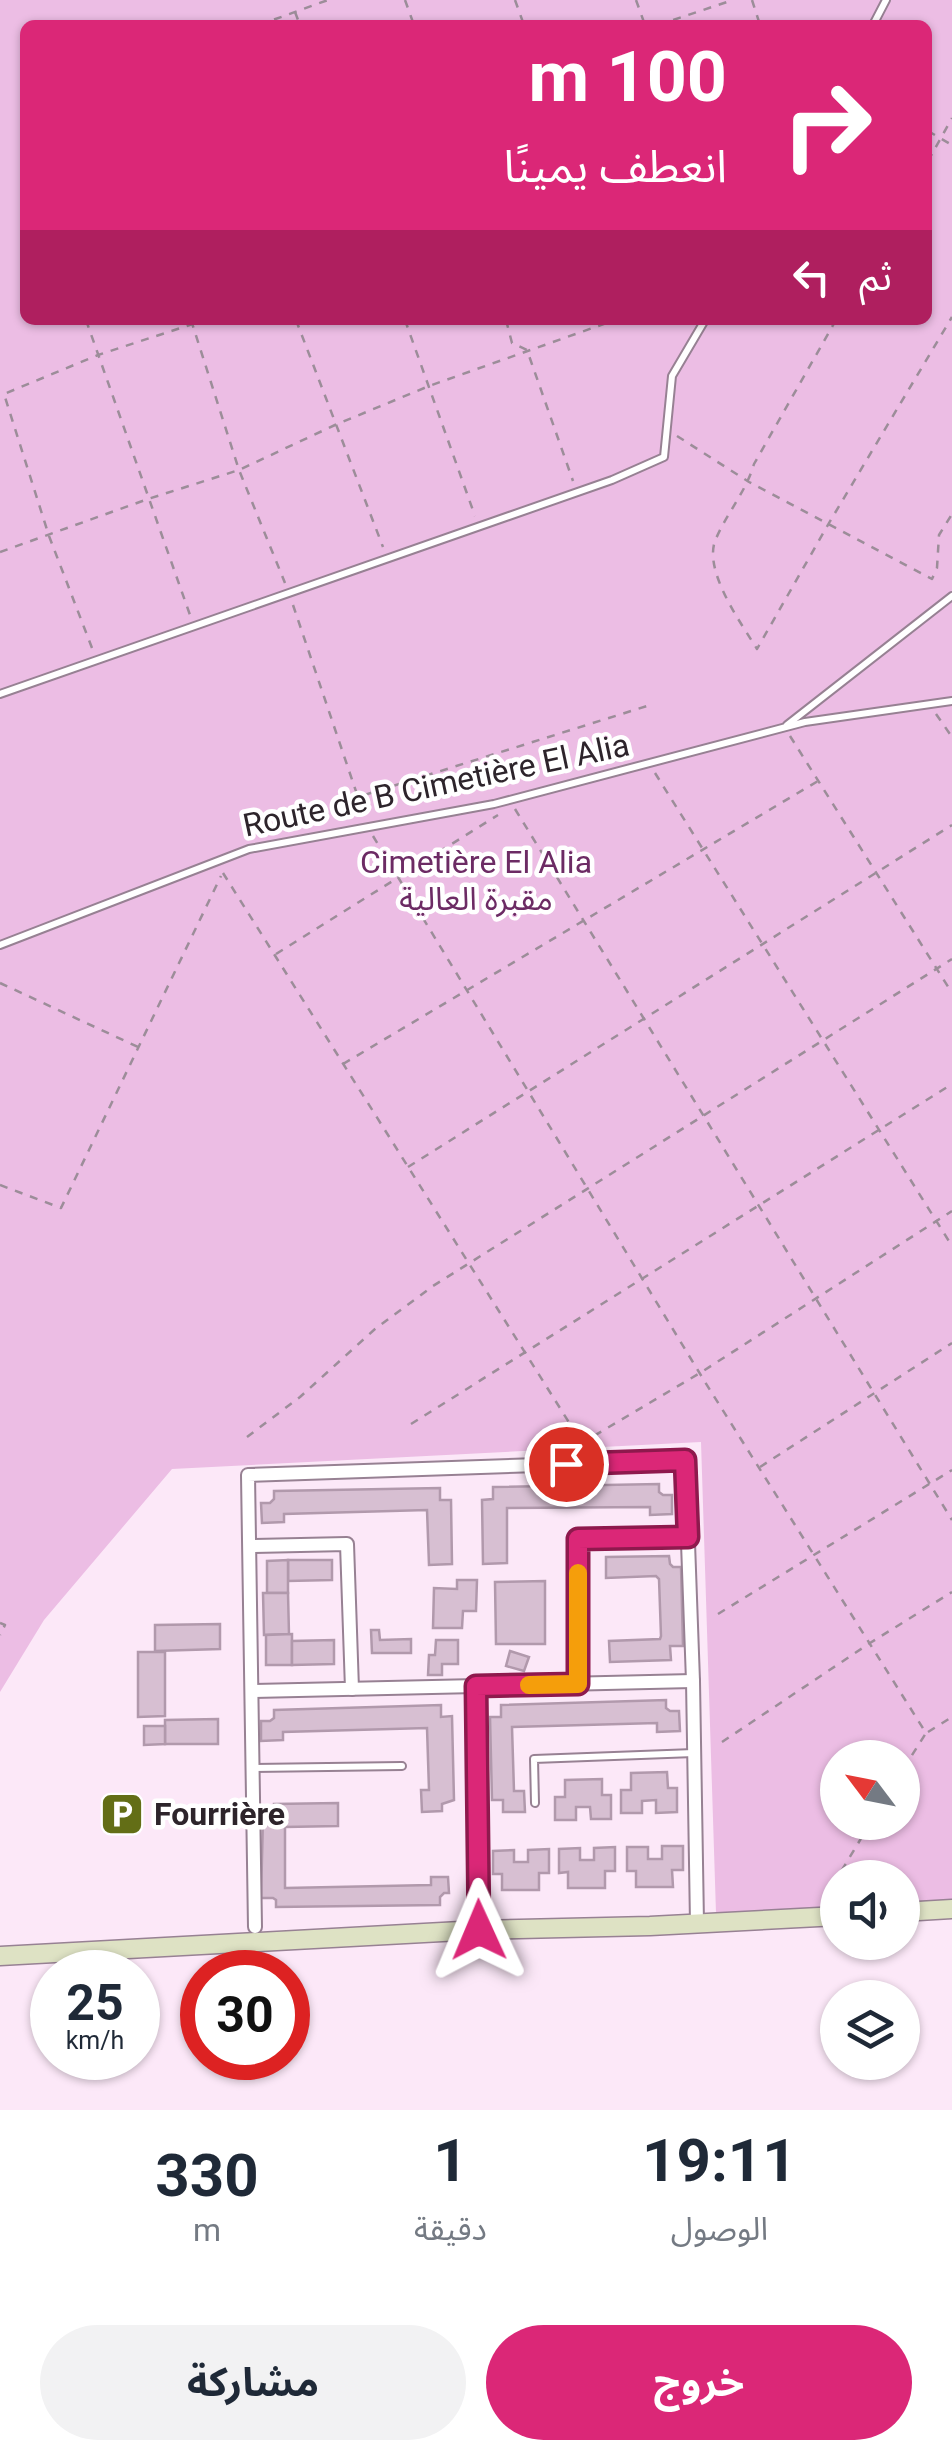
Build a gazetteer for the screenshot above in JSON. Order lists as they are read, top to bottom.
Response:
{
  "streets": {
    "lane": ["Route de B Cimetière El Alia"]
  },
  "parks": ["Cimetière El Alia مقبرة العالية"],
  "places": {
    "parking": ["Fourrière"]
  },
  "north": "top left",
  "page": {
    "turn": ["100 m", "انعطف يمينًا"],
    "then": "ثم",
    "speed": "25 km/h",
    "limit": "30",
    "eta": [
      "19:11",
      "الوصول",
      "1",
      "دقيقة",
      "330",
      "m"
    ],
    "buttons": ["خروج", "مشاركة"]
  }
}
